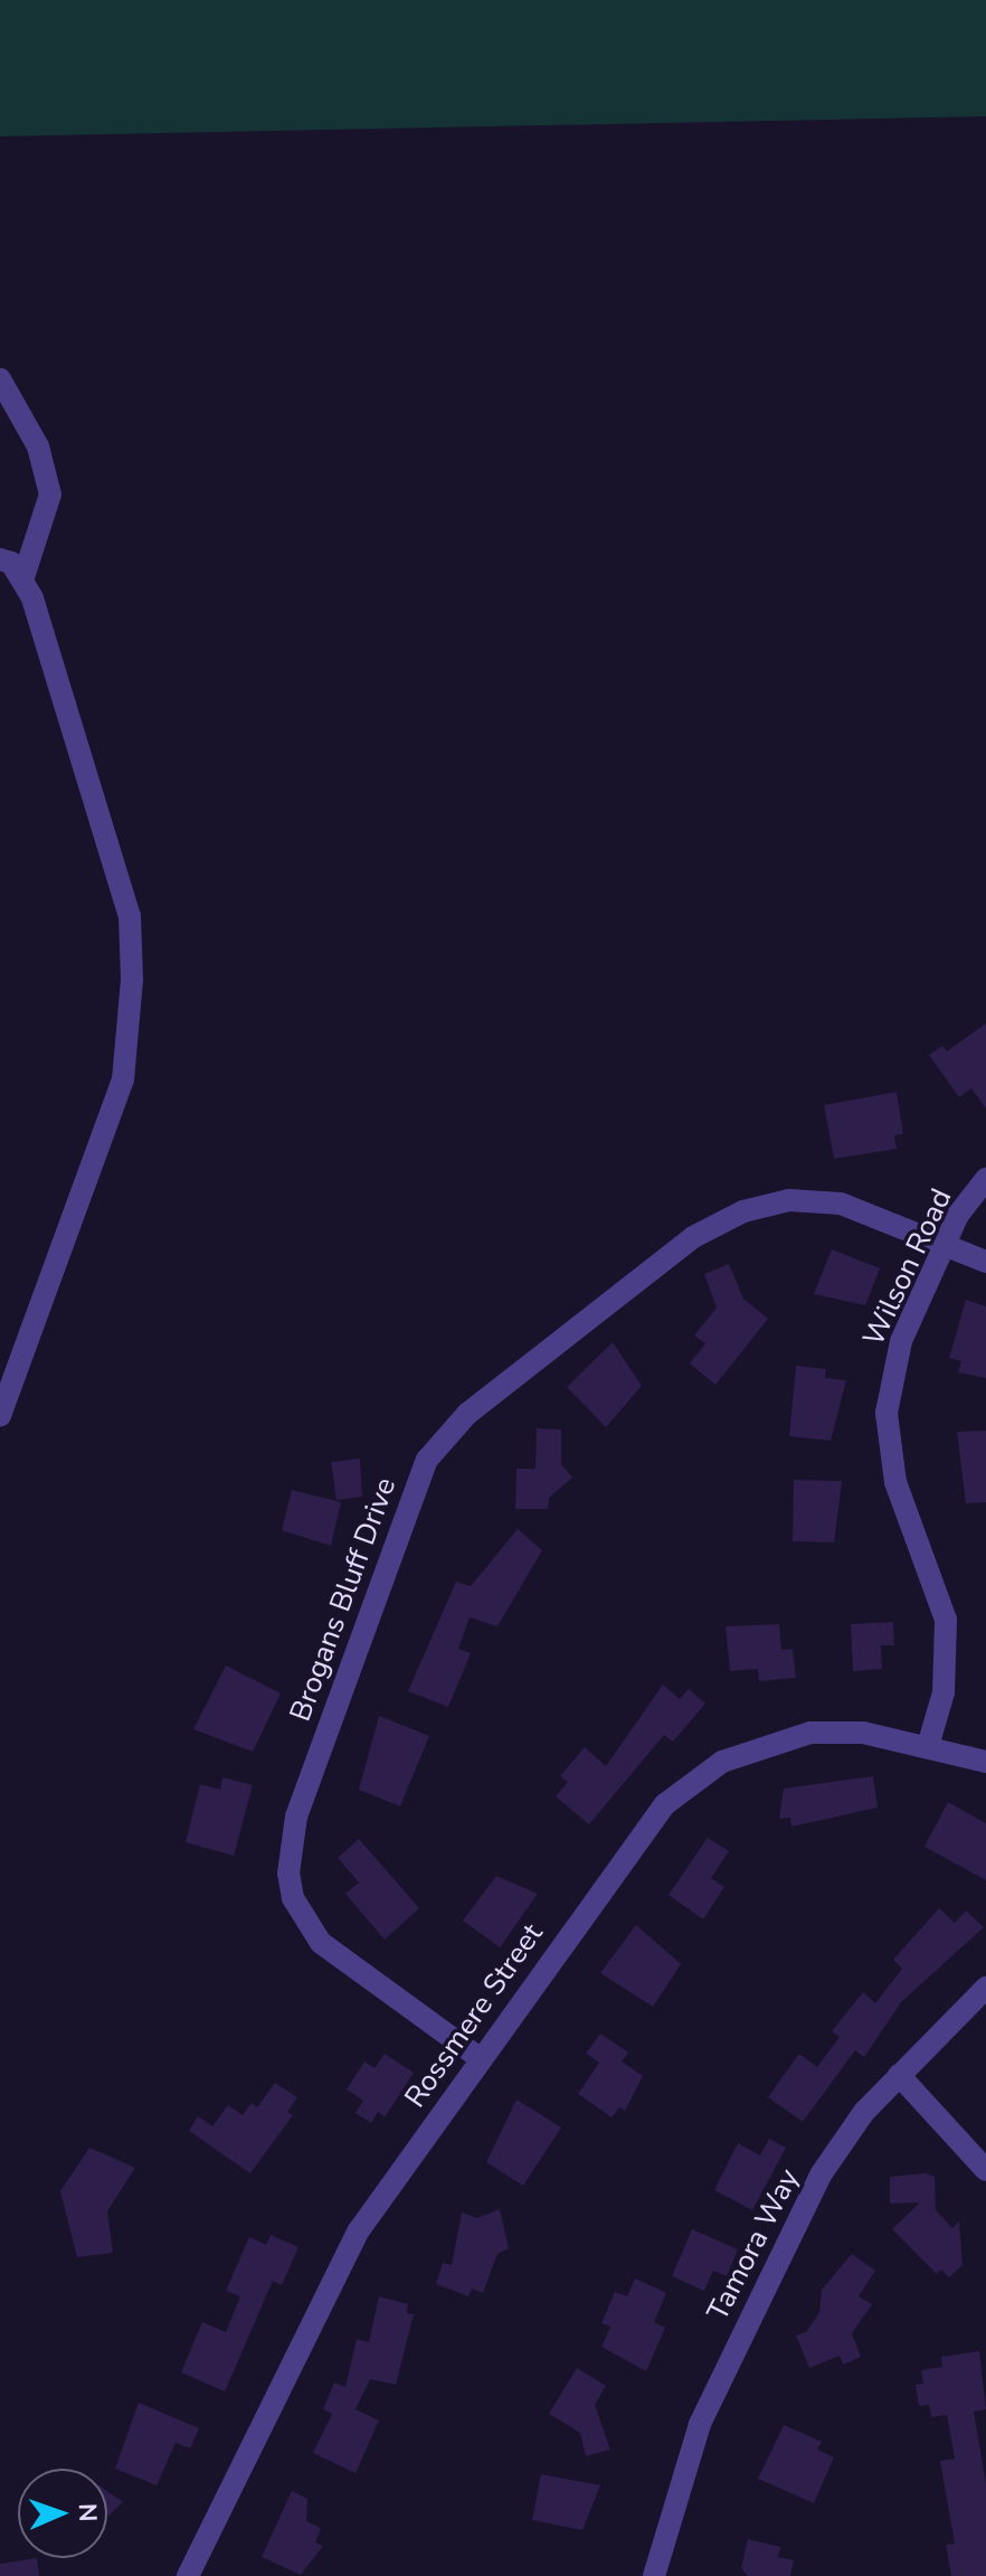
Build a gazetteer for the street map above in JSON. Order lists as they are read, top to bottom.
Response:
{
  "streets": {
    "street": [
      "Wilson Road",
      "Brogans Bluff Drive",
      "Rossmere Street",
      "Tamora Way"
    ]
  },
  "crossings": [
    ["Wilson Road", "Brogans Bluff Drive"],
    ["Wilson Road", "Rossmere Street"],
    ["Brogans Bluff Drive", "Rossmere Street"]
  ],
  "north": "right"
}
